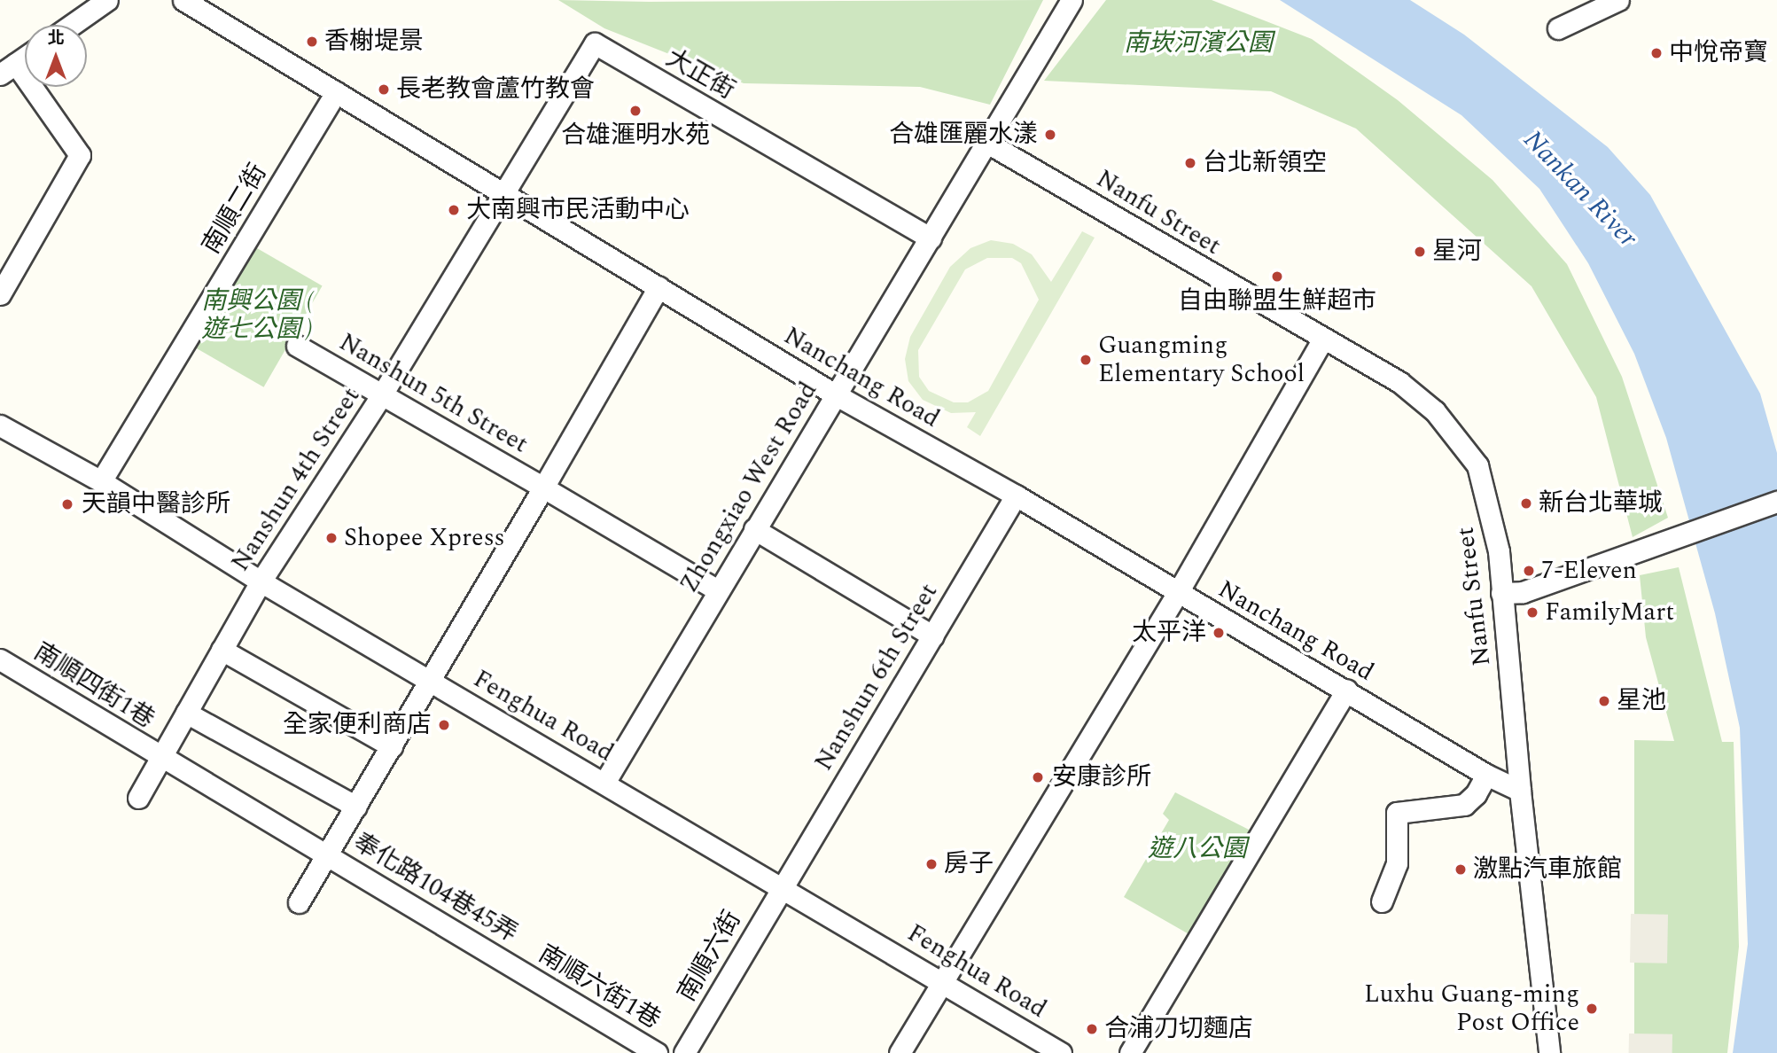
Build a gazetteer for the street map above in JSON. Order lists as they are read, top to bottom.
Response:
{
  "streets": {
    "street": [
      "大正街",
      "南順二街",
      "Nanfu Street",
      "Nanchang Road",
      "Nanshun 5th Street",
      "Nanshun 4th Street",
      "Zhongxiao West Road",
      "Nanshun 6th Street",
      "南順四街1巷",
      "Fenghua Road",
      "奉化路104巷45弄",
      "南順六街",
      "南順六街1巷"
    ]
  },
  "crossings": [
    ["大正街", "Nanchang Road"],
    ["大正街", "Nanshun 4th Street"],
    ["大正街", "Zhongxiao West Road"],
    ["南順二街", "Nanchang Road"],
    ["南順二街", "Fenghua Road"],
    ["Nanfu Street", "Nanchang Road"],
    ["Nanfu Street", "Zhongxiao West Road"],
    ["Nanchang Road", "Nanshun 5th Street"],
    ["Nanchang Road", "Nanshun 4th Street"],
    ["Nanchang Road", "Zhongxiao West Road"],
    ["Nanchang Road", "Nanshun 6th Street"],
    ["Nanshun 5th Street", "Nanshun 4th Street"],
    ["Nanshun 5th Street", "南順四街1巷"],
    ["Nanshun 5th Street", "Fenghua Road"],
    ["Nanshun 5th Street", "奉化路104巷45弄"],
    ["Nanshun 4th Street", "南順四街1巷"],
    ["Nanshun 4th Street", "Fenghua Road"],
    ["Zhongxiao West Road", "Fenghua Road"],
    ["Nanshun 6th Street", "Fenghua Road"],
    ["Nanshun 6th Street", "南順六街"],
    ["南順四街1巷", "奉化路104巷45弄"],
    ["Fenghua Road", "南順六街"],
    ["奉化路104巷45弄", "南順六街1巷"]
  ],
  "water": ["Nankan River"],
  "parks": ["南崁河濱公園", "南興公園 ( 遊七公園 )", "遊八公園"],
  "places": [
    "香榭堤景",
    "中悅帝寶",
    "長老教會蘆竹教會",
    "合雄滙明水苑",
    "合雄匯麗水漾",
    "台北新領空",
    "大南興市民活動中心",
    "星河",
    "自由聯盟生鮮超市",
    "Guangming Elementary School",
    "新台北華城",
    "天韻中醫診所",
    "Shopee Xpress",
    "7-Eleven",
    "FamilyMart",
    "太平洋",
    "星池",
    "全家便利商店",
    "安康診所",
    "房子",
    "激點汽車旅館",
    "Luxhu Guang-ming Post Office",
    "合浦刀切麵店"
  ],
  "north": "top"
}
